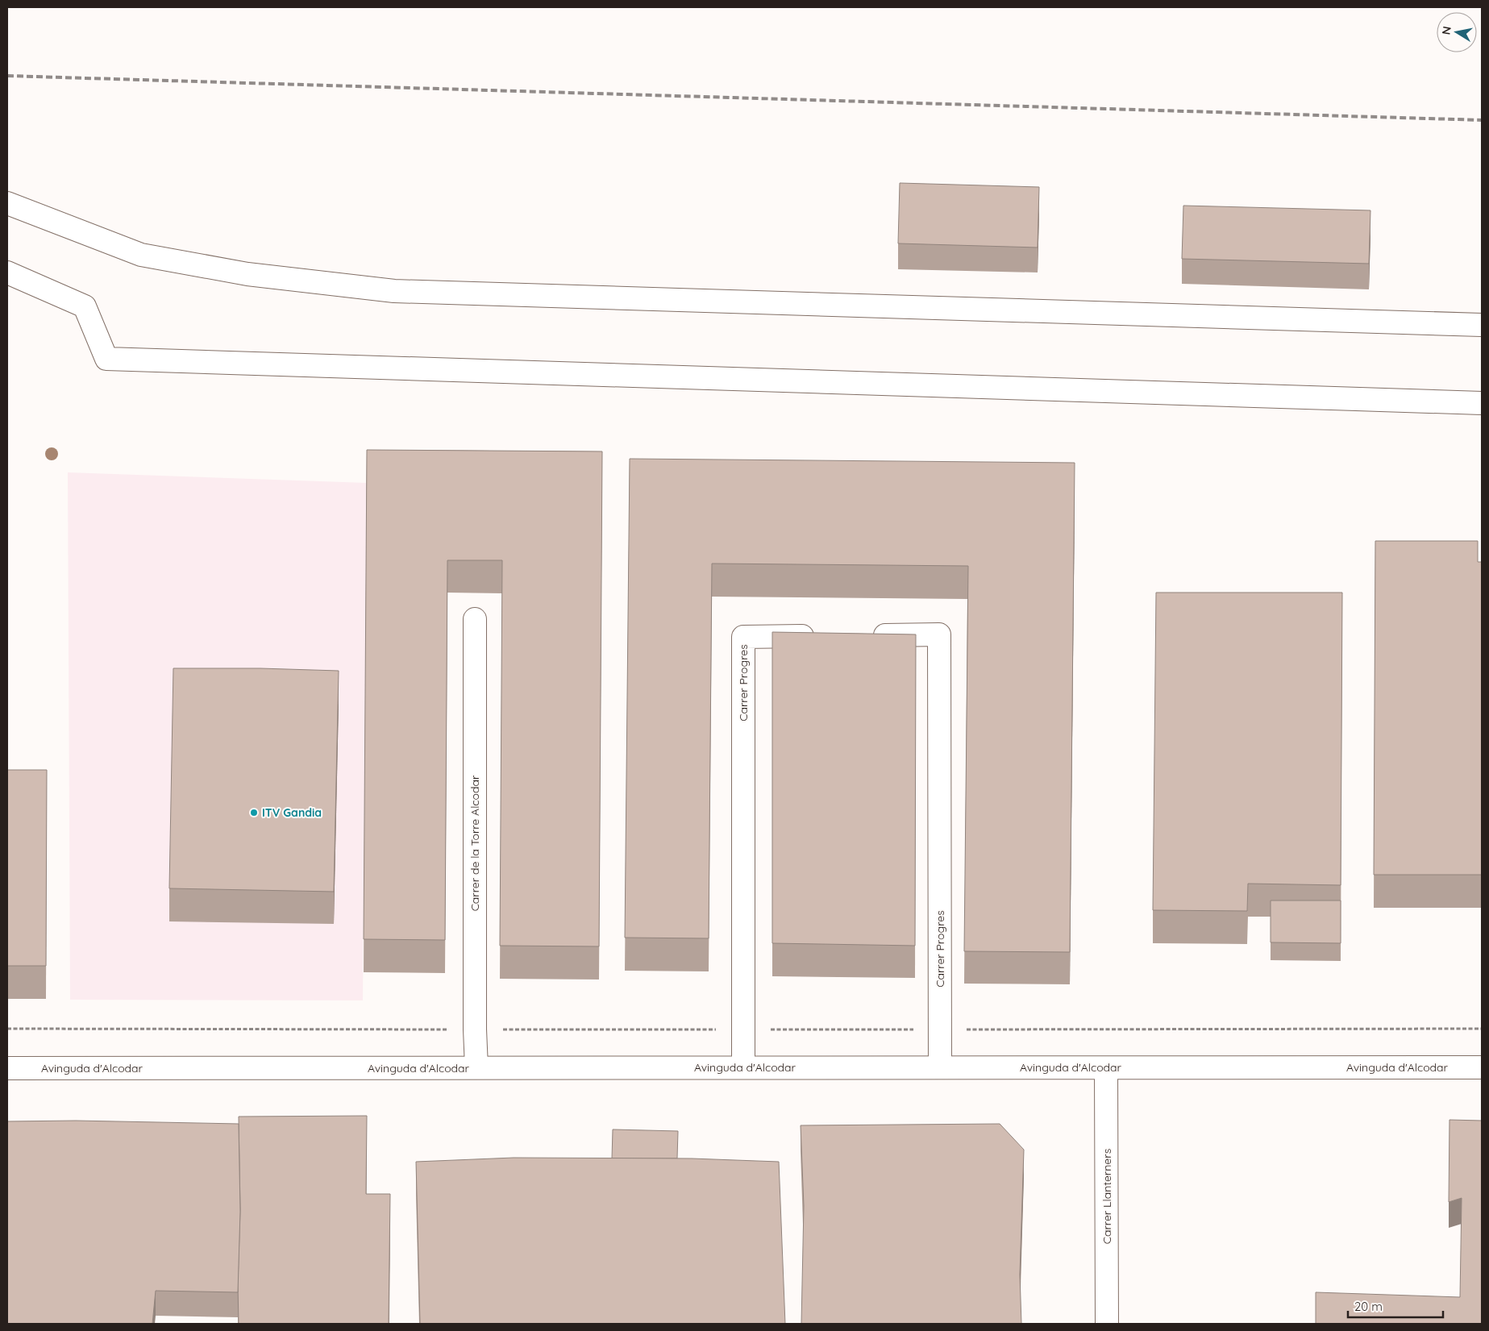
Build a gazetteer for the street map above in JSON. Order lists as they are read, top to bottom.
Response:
{
  "streets": {
    "street": [
      "Carrer Progres",
      "Carrer de la Torre Alcodar",
      "Avinguda d'Alcodar",
      "Carrer Llanterners"
    ]
  },
  "crossings": [
    ["Carrer Progres", "Avinguda d'Alcodar"],
    ["Carrer de la Torre Alcodar", "Avinguda d'Alcodar"],
    ["Avinguda d'Alcodar", "Carrer Llanterners"]
  ],
  "places": ["ITV Gandia"],
  "scale_bar": "20 m",
  "north": "left"
}
